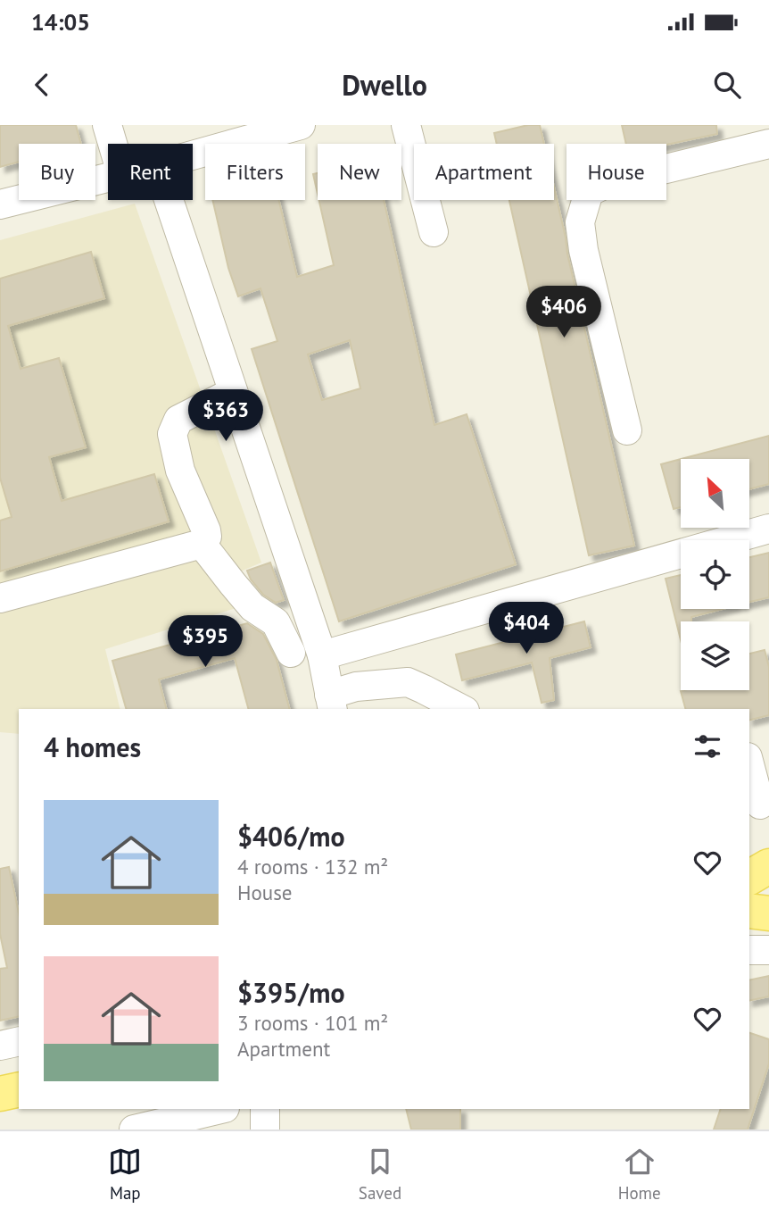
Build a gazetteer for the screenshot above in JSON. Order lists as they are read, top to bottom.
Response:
{
  "north": "top left",
  "page": {
    "status": "14:05",
    "header": "Dwello",
    "chip": [
      "Buy",
      "Rent",
      "Filters",
      "New",
      "Apartment",
      "House"
    ],
    "price": [
      "$406",
      "$363",
      "$404",
      "$395"
    ],
    "heading": "4 homes",
    "list": [
      {
        "name": "$406/mo",
        "note": "4 rooms · 132 m² · House"
      },
      {
        "name": "$395/mo",
        "note": "3 rooms · 101 m² · Apartment"
      }
    ],
    "tabs": ["Map", "Saved", "Home"]
  }
}
